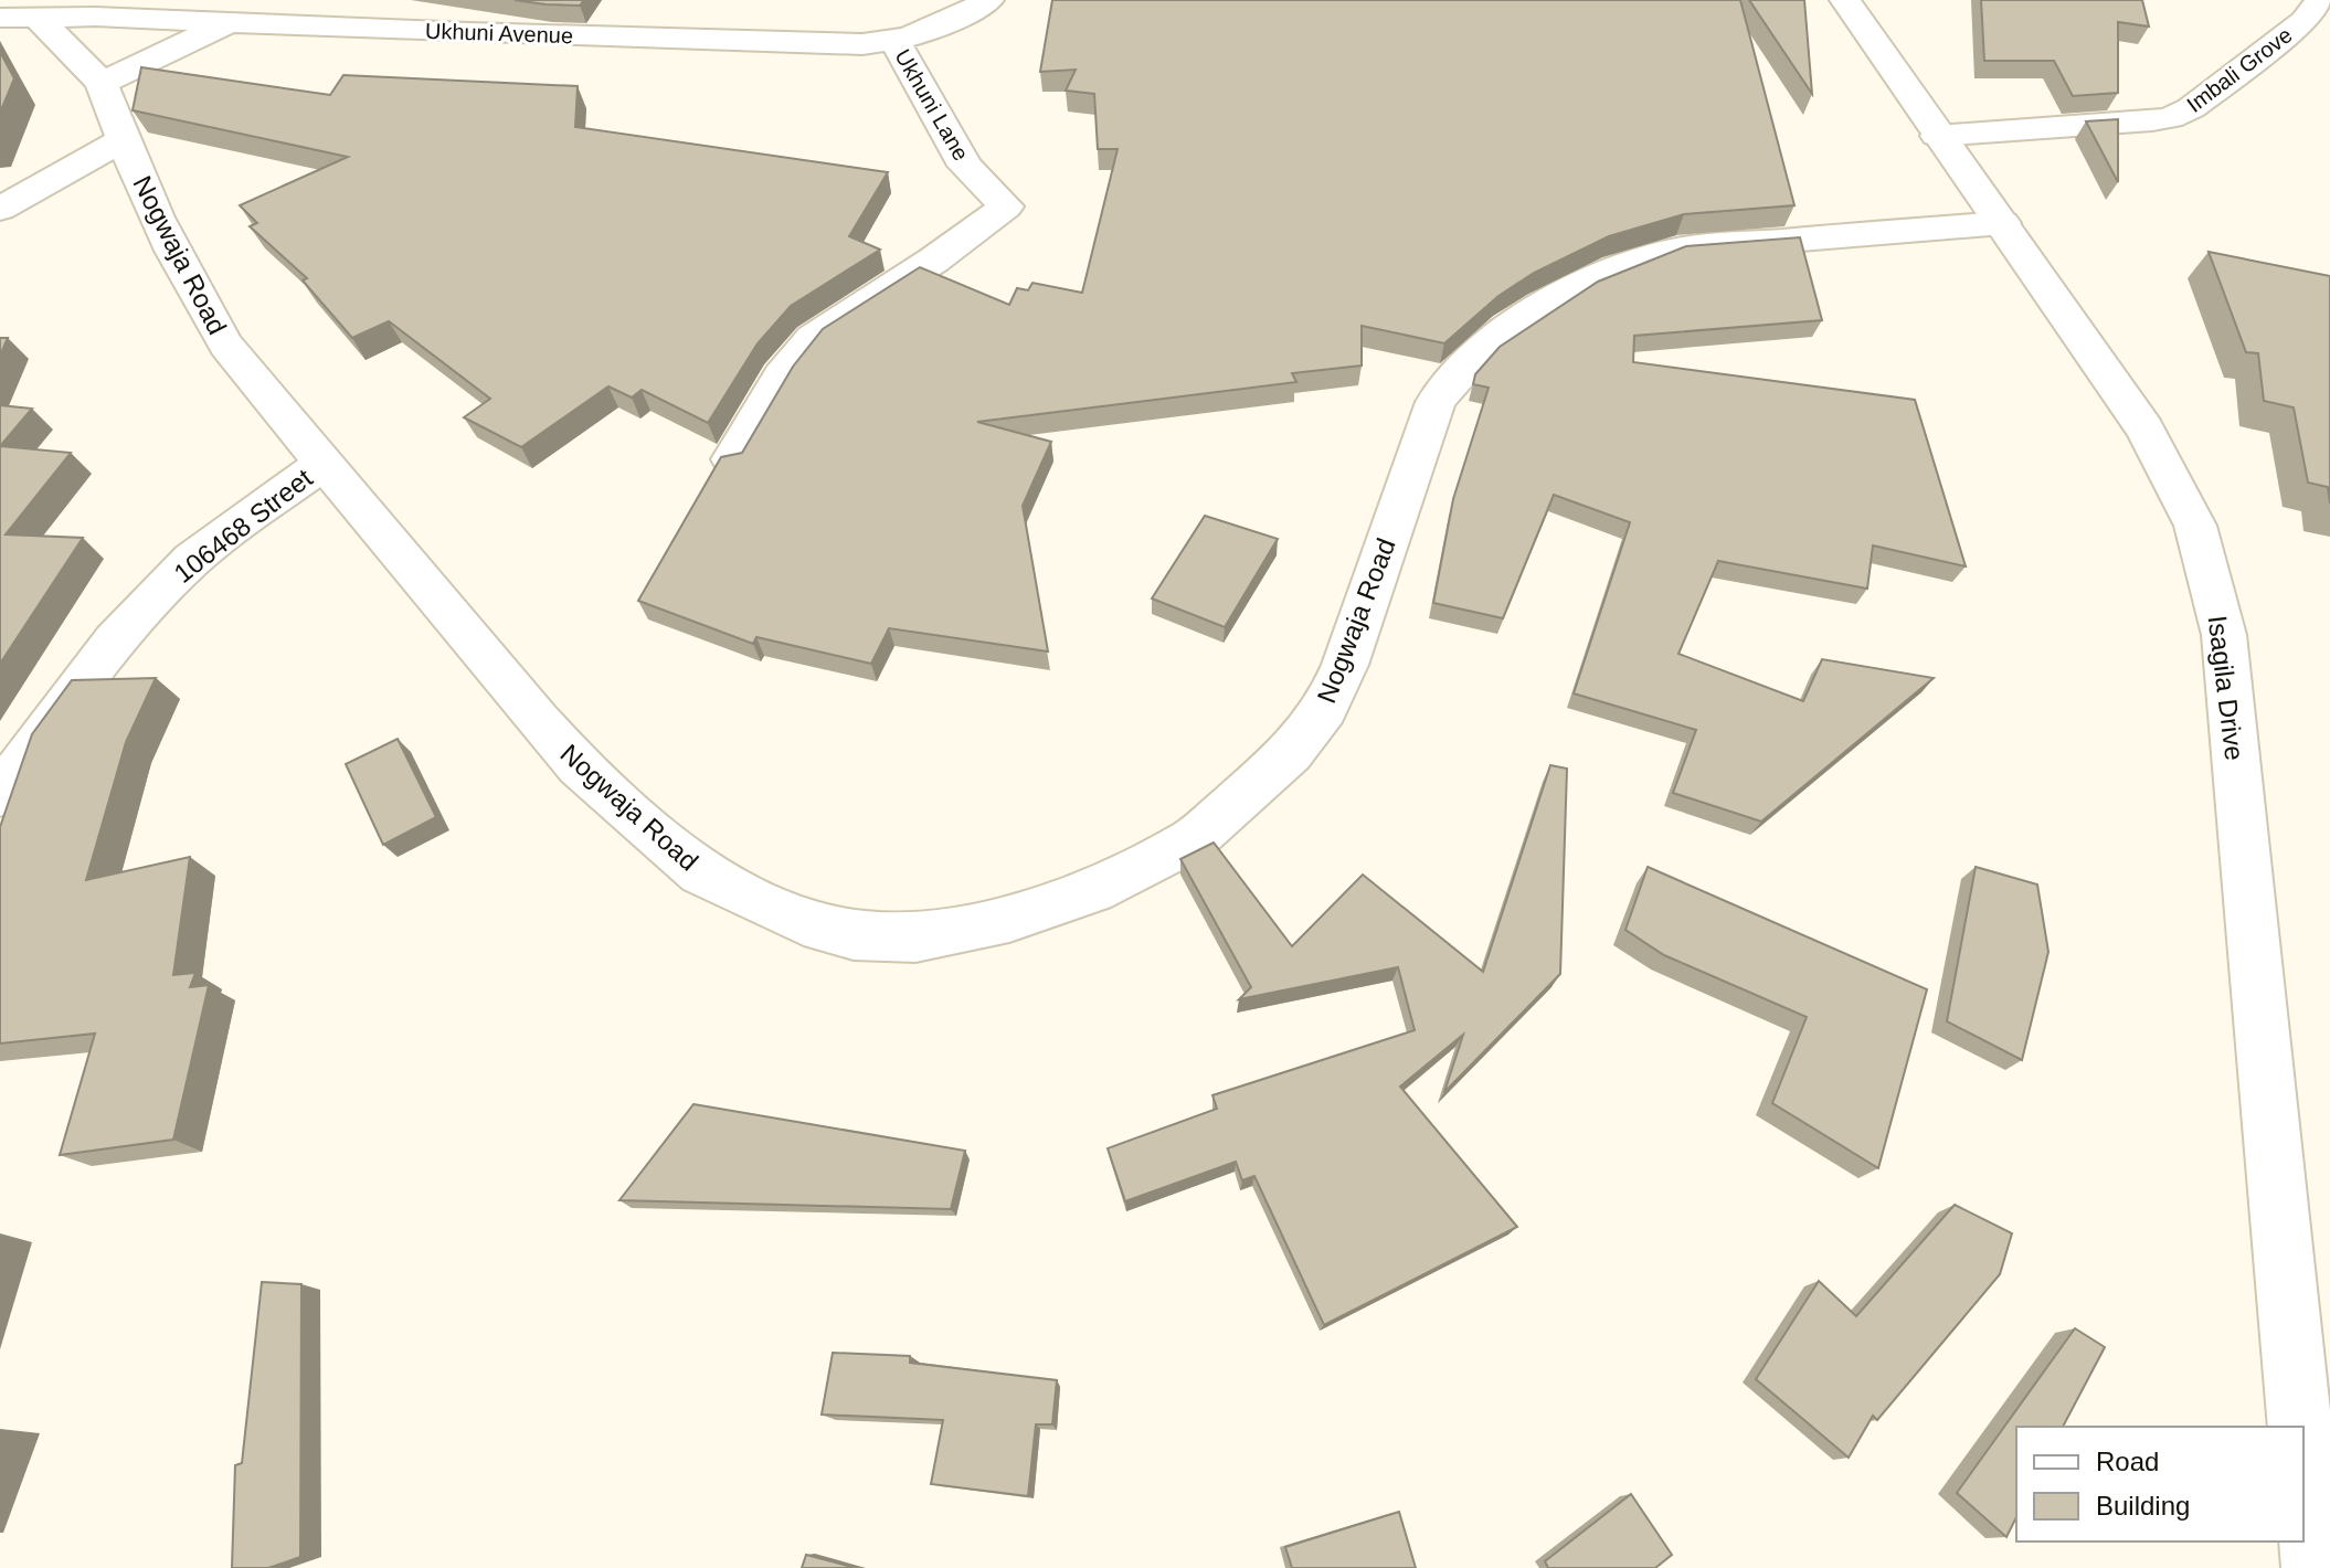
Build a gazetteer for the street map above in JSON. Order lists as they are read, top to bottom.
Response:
{
  "streets": {
    "street": [
      "Ukhuni Avenue",
      "Imbali Grove",
      "Ukhuni Lane",
      "Nogwaja Road",
      "106468 Street",
      "Isagila Drive"
    ]
  },
  "crossings": [
    ["Ukhuni Avenue", "Ukhuni Lane"],
    ["Ukhuni Avenue", "Nogwaja Road"],
    ["Imbali Grove", "Isagila Drive"],
    ["Nogwaja Road", "106468 Street"],
    ["Nogwaja Road", "Isagila Drive"]
  ],
  "legend": ["Road", "Building"]
}
